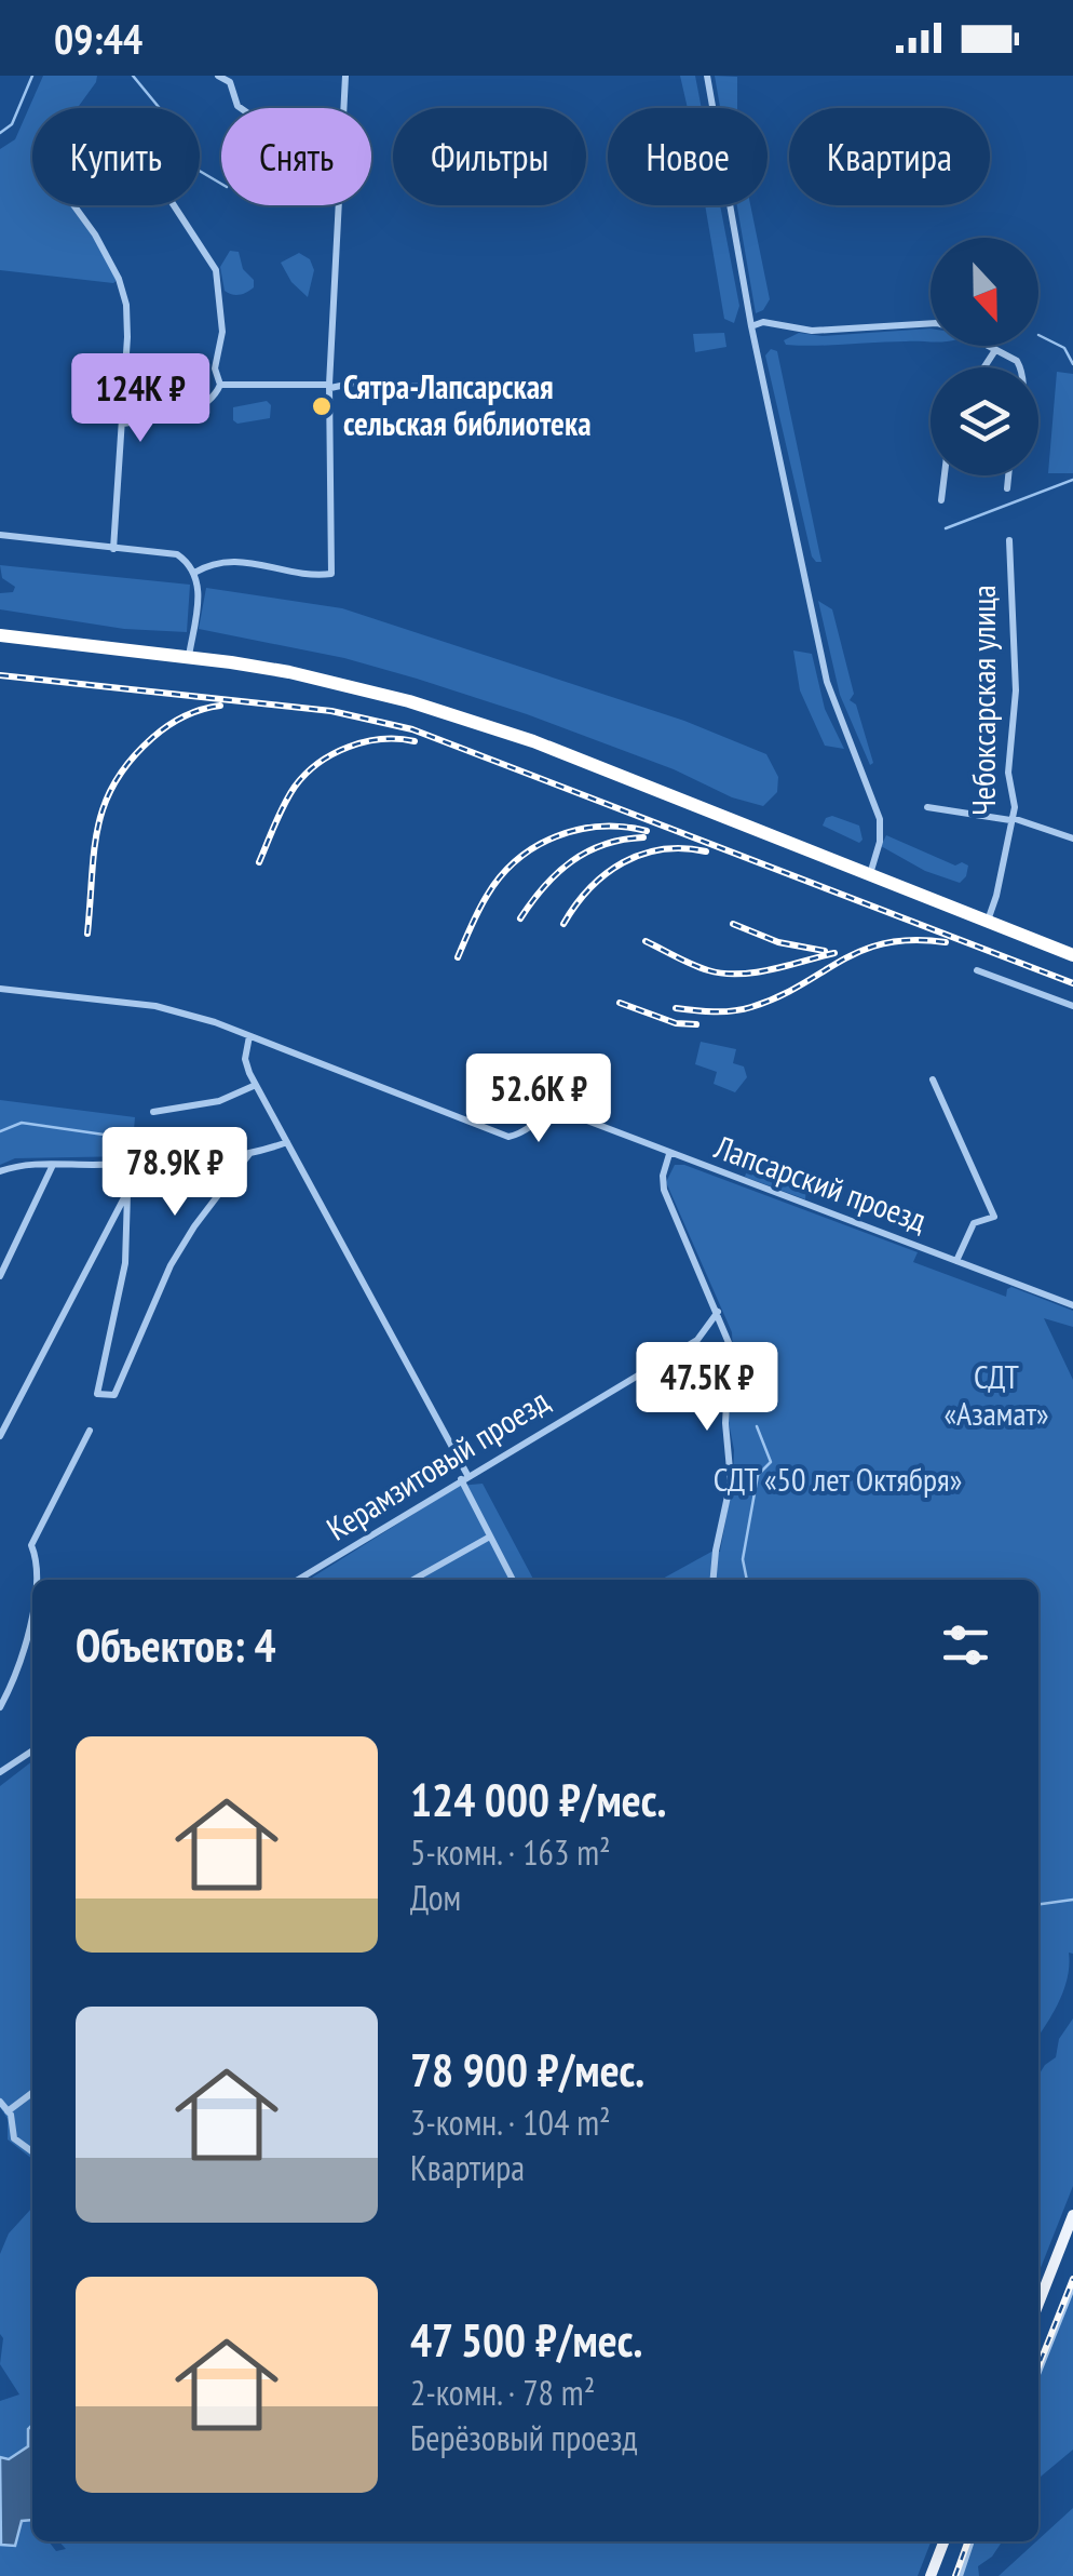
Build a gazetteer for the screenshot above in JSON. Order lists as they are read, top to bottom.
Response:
{
  "streets": {
    "street": ["Чебоксарская улица", "Лапсарский проезд", "Керамзитовый проезд"]
  },
  "parks": ["СДТ «Азамат»", "СДТ «50 лет Октября»"],
  "places": ["Сятра-Лапсарская сельская библиотека"],
  "north": "bottom",
  "page": {
    "status": "09:44",
    "chip": [
      "Купить",
      "Снять",
      "Фильтры",
      "Новое",
      "Квартира"
    ],
    "price": [
      "124K ₽",
      "52.6K ₽",
      "78.9K ₽",
      "47.5K ₽"
    ],
    "heading": "Объектов: 4",
    "list": [
      {
        "name": "124 000 ₽/мес.",
        "note": "5-комн. · 163 m² · Дом"
      },
      {
        "name": "78 900 ₽/мес.",
        "note": "3-комн. · 104 m² · Квартира"
      },
      {
        "name": "47 500 ₽/мес.",
        "note": "2-комн. · 78 m² · Берёзовый проезд"
      }
    ]
  }
}
